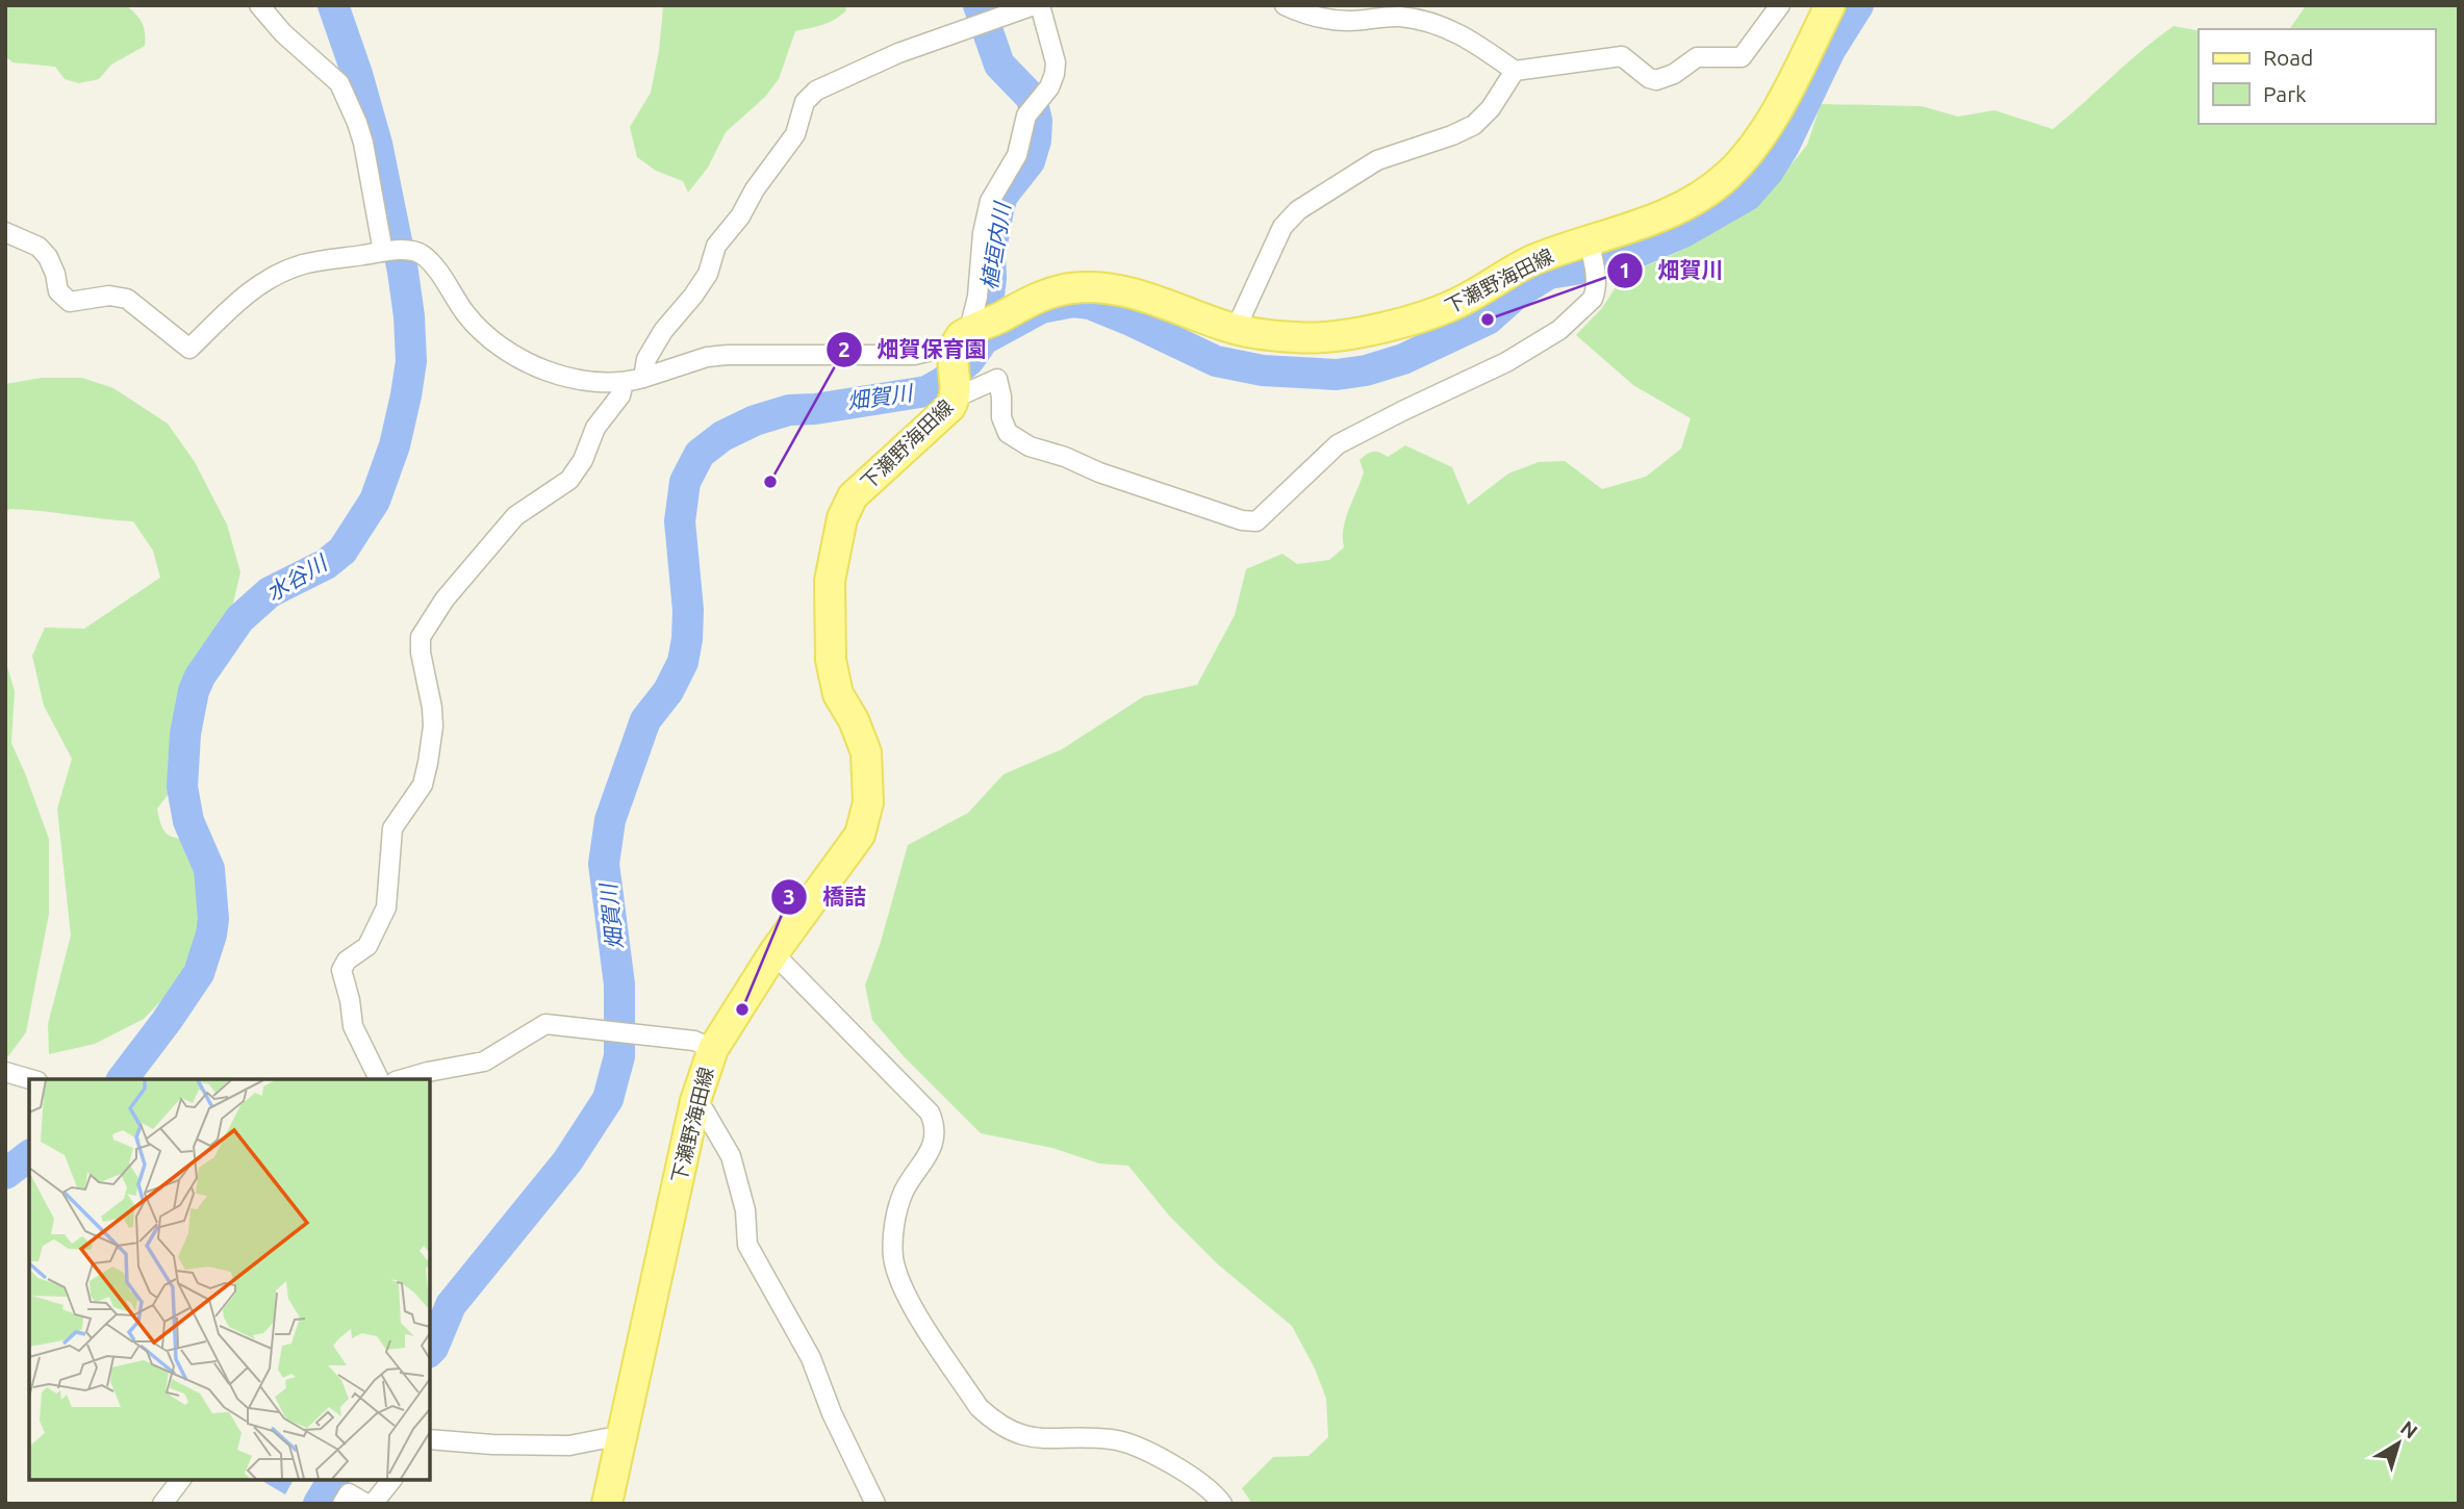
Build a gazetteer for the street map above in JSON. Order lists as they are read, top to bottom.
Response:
{
  "streets": {
    "main road": ["下瀬野海田線"]
  },
  "water": ["植垣内川", "畑賀川", "水谷川"],
  "places": ["畑賀川", "畑賀保育園", "橋詰"],
  "legend": ["Road", "Park"],
  "north": "top right"
}
